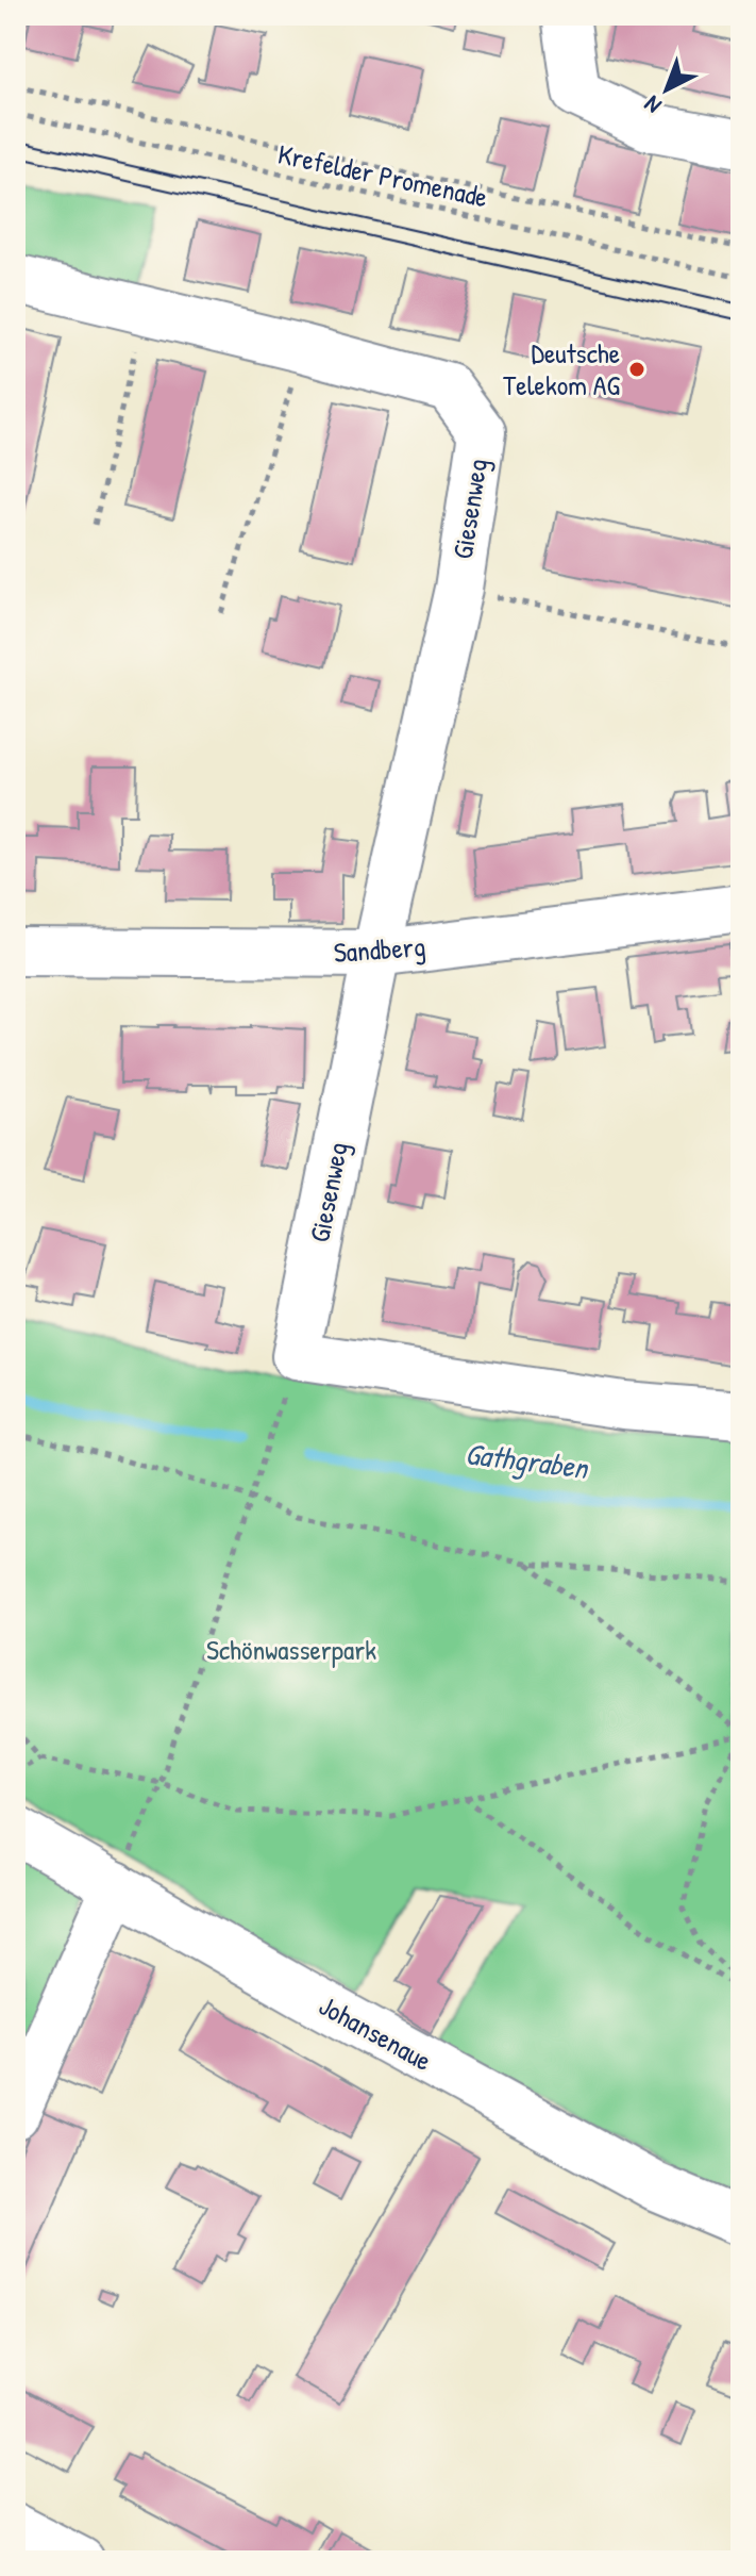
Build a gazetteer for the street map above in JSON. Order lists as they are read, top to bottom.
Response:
{
  "streets": {
    "street": ["Giesenweg", "Sandberg", "Johansenaue"],
    "path": ["Krefelder Promenade"]
  },
  "crossings": [
    ["Giesenweg", "Sandberg"]
  ],
  "water": ["Gathgraben"],
  "parks": ["Schönwasserpark"],
  "places": ["Deutsche Telekom AG"],
  "north": "bottom left"
}
